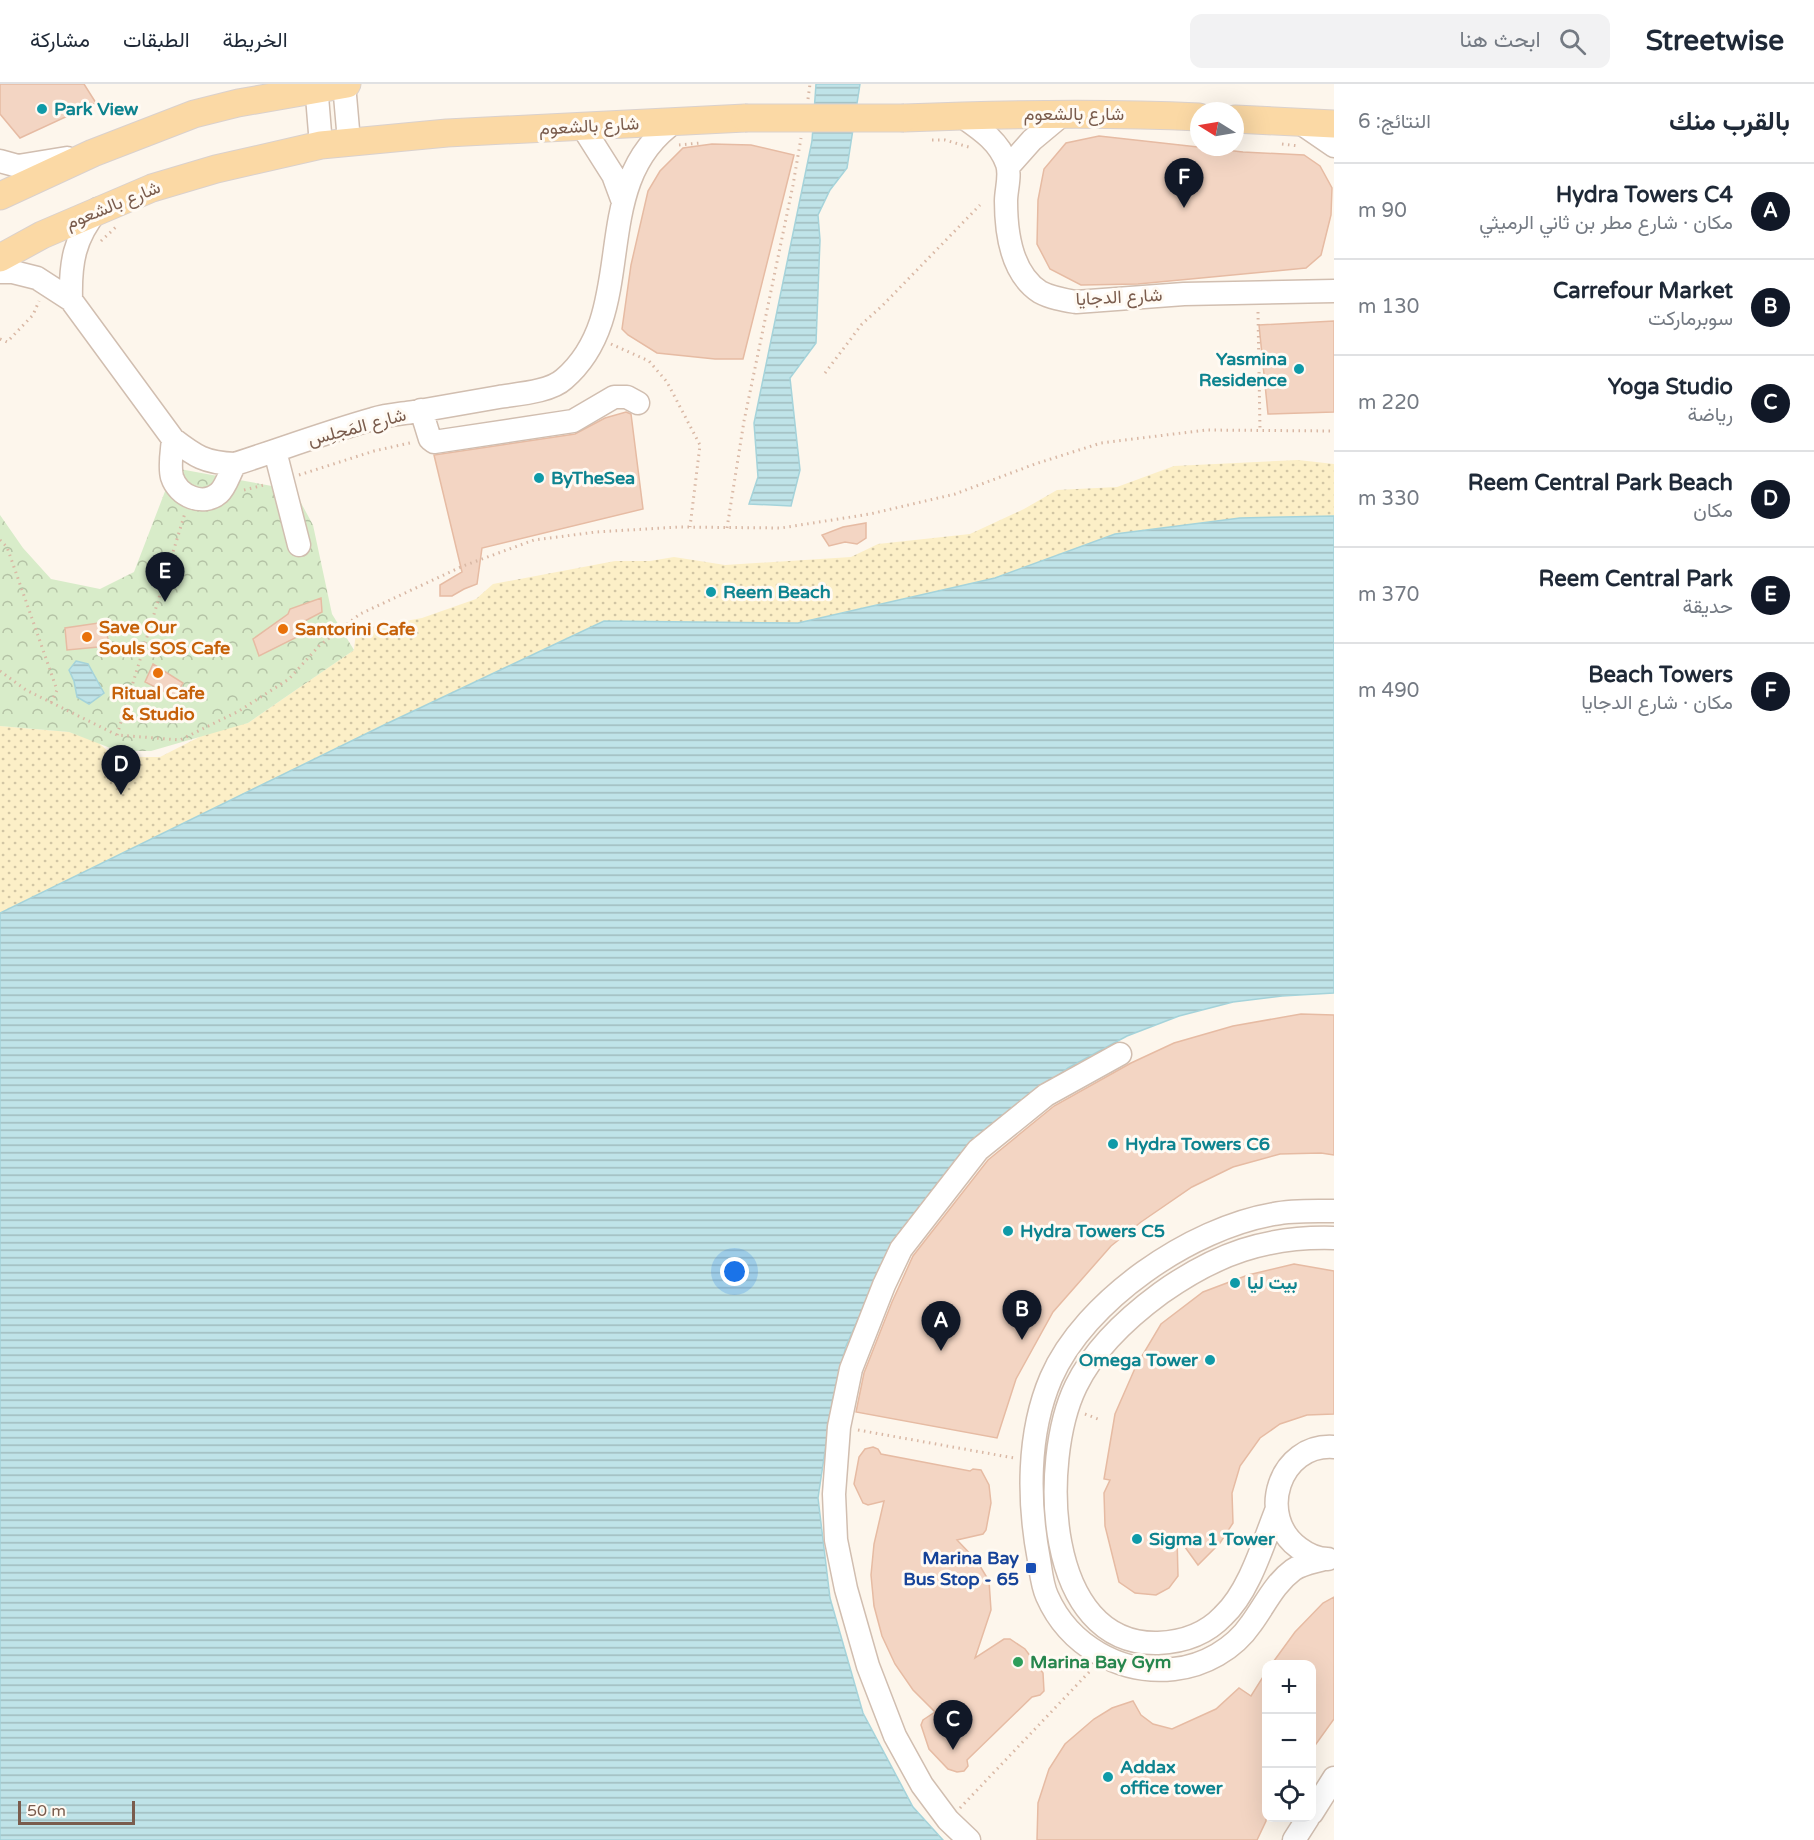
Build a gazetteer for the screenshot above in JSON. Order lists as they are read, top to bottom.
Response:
{
  "streets": {
    "main road": ["شارع بالشعوم"],
    "street": ["شارع الدجايا", "شارع المَجلِس"]
  },
  "crossings": [
    ["شارع بالشعوم", "شارع المَجلِس"]
  ],
  "places": {
    "other": [
      "Park View",
      "Yasmina Residence",
      "ByTheSea",
      "Reem Beach",
      "Santorini Cafe",
      "Save Our Souls SOS Cafe",
      "Ritual Cafe & Studio",
      "Hydra Towers C6",
      "Hydra Towers C5",
      "بيت ليا",
      "Omega Tower",
      "Sigma 1 Tower",
      "Marina Bay Gym",
      "Addax office tower"
    ],
    "transit": ["Marina Bay Bus Stop - 65"]
  },
  "scale_bar": "50 m",
  "north": "left",
  "page": {
    "header": "Streetwise",
    "search": "ابحث هنا",
    "nav": ["الخريطة", "الطبقات", "مشاركة"],
    "heading": ["بالقرب منك", "النتائج: 6"],
    "pins": [
      "F",
      "E",
      "D",
      "B",
      "A",
      "C"
    ],
    "list": [
      {
        "mark": "A",
        "name": "Hydra Towers C4",
        "note": "مكان · شارع مطر بن ثاني الرميثي",
        "value": "90 m"
      },
      {
        "mark": "B",
        "name": "Carrefour Market",
        "note": "سوبرماركت",
        "value": "130 m"
      },
      {
        "mark": "C",
        "name": "Yoga Studio",
        "note": "رياضة",
        "value": "220 m"
      },
      {
        "mark": "D",
        "name": "Reem Central Park Beach",
        "note": "مكان",
        "value": "330 m"
      },
      {
        "mark": "E",
        "name": "Reem Central Park",
        "note": "حديقة",
        "value": "370 m"
      },
      {
        "mark": "F",
        "name": "Beach Towers",
        "note": "مكان · شارع الدجايا",
        "value": "490 m"
      }
    ],
    "map_buttons": ["+", "−"],
    "scale": "50 m"
  }
}
